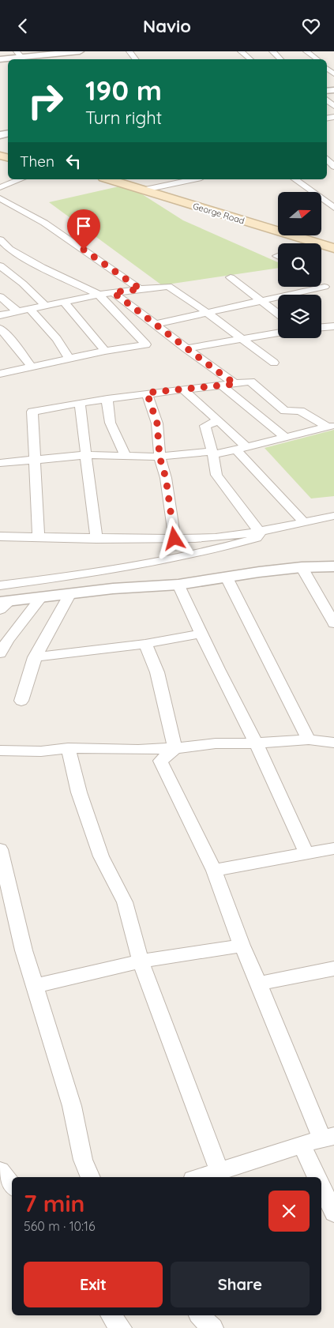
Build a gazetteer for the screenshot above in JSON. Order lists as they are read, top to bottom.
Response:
{
  "streets": {
    "main road": ["George Road"]
  },
  "north": "right",
  "page": {
    "header": "Navio",
    "turn": ["190 m", "Turn right"],
    "then": "Then",
    "heading": ["7 min", "560 m · 10:16"],
    "buttons": ["Exit", "Share"]
  }
}
